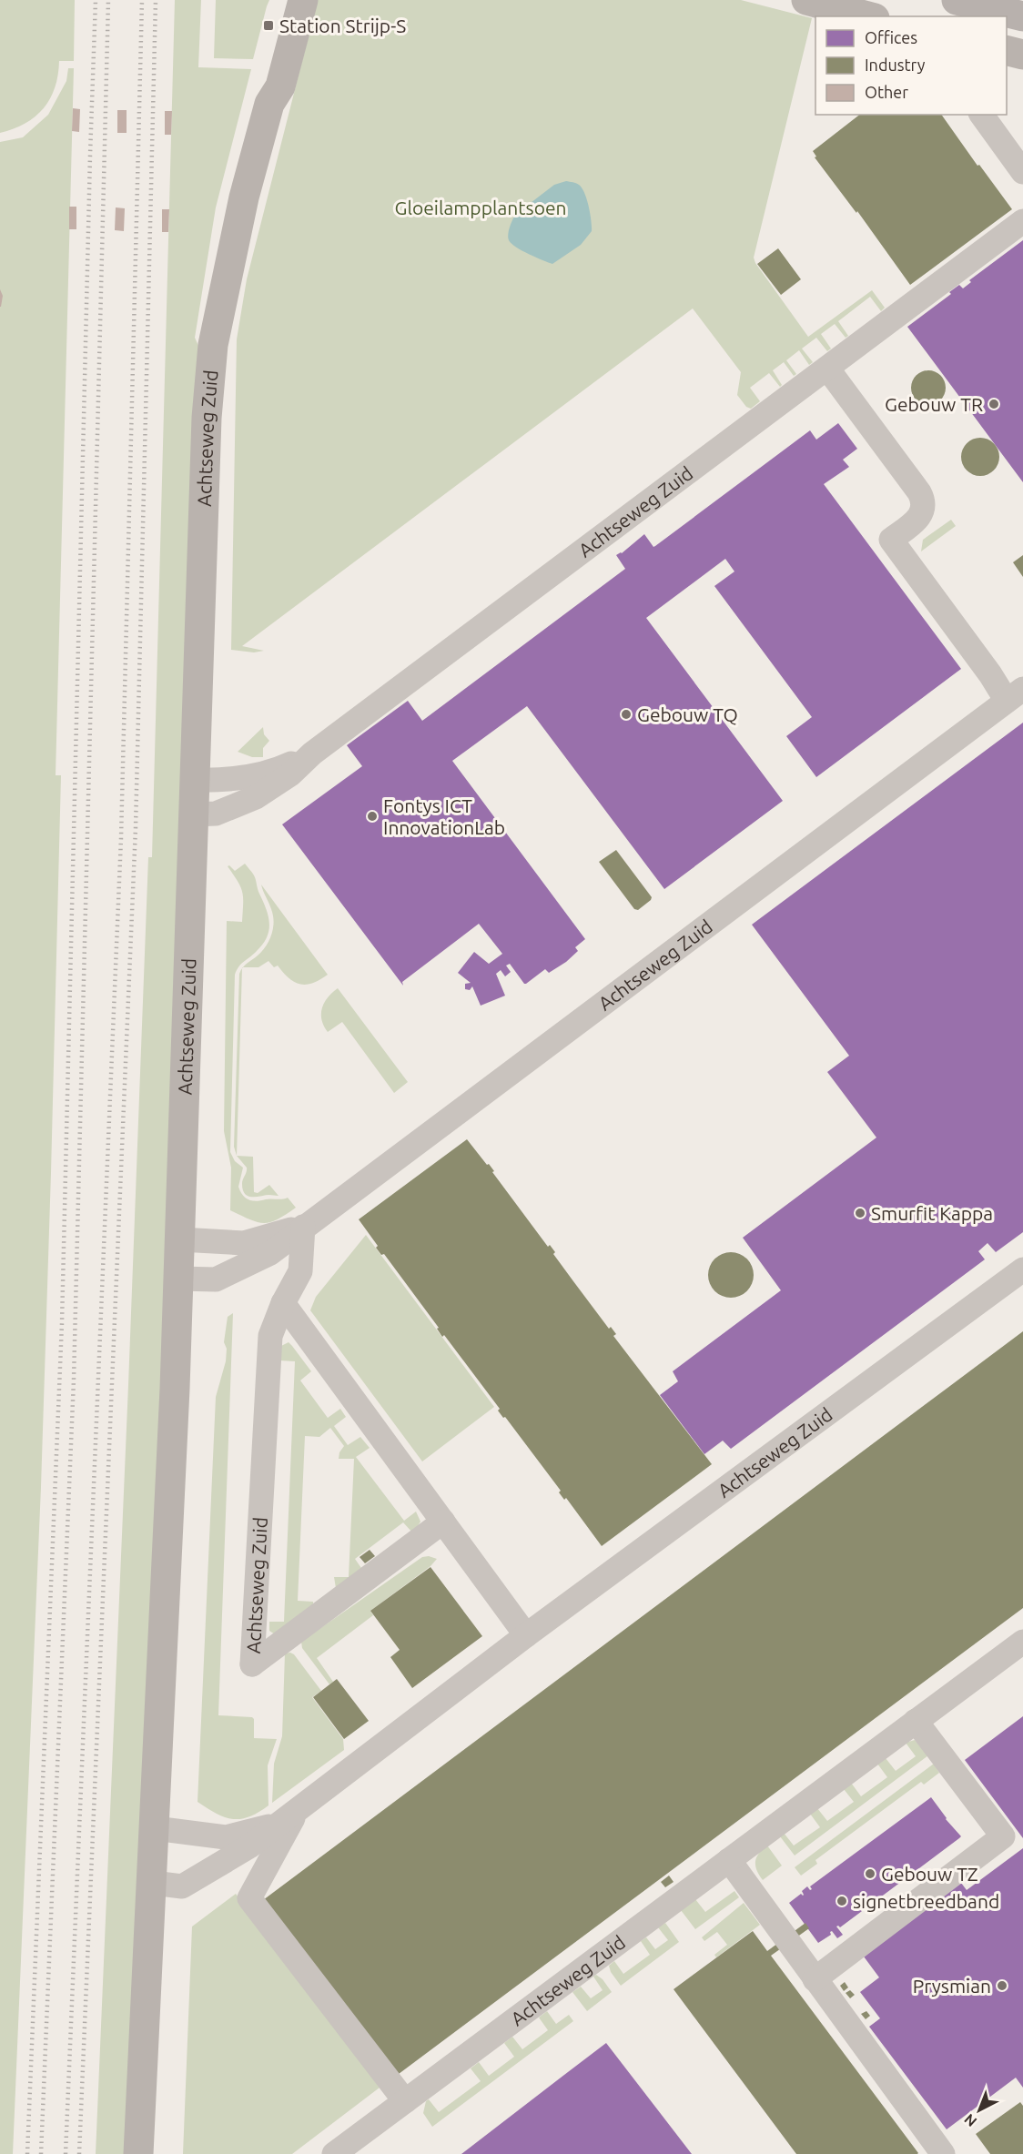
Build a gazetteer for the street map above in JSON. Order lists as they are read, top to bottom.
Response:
{
  "streets": {
    "street": ["Achtseweg Zuid"]
  },
  "parks": ["Gloeilampplantsoen"],
  "places": {
    "transit": ["Station Strijp-S"],
    "other": [
      "Gebouw TR",
      "Gebouw TQ",
      "Fontys ICT InnovationLab",
      "Smurfit Kappa",
      "Gebouw TZ",
      "signetbreedband",
      "Prysmian"
    ]
  },
  "legend": ["Offices", "Industry", "Other"],
  "north": "bottom left"
}
